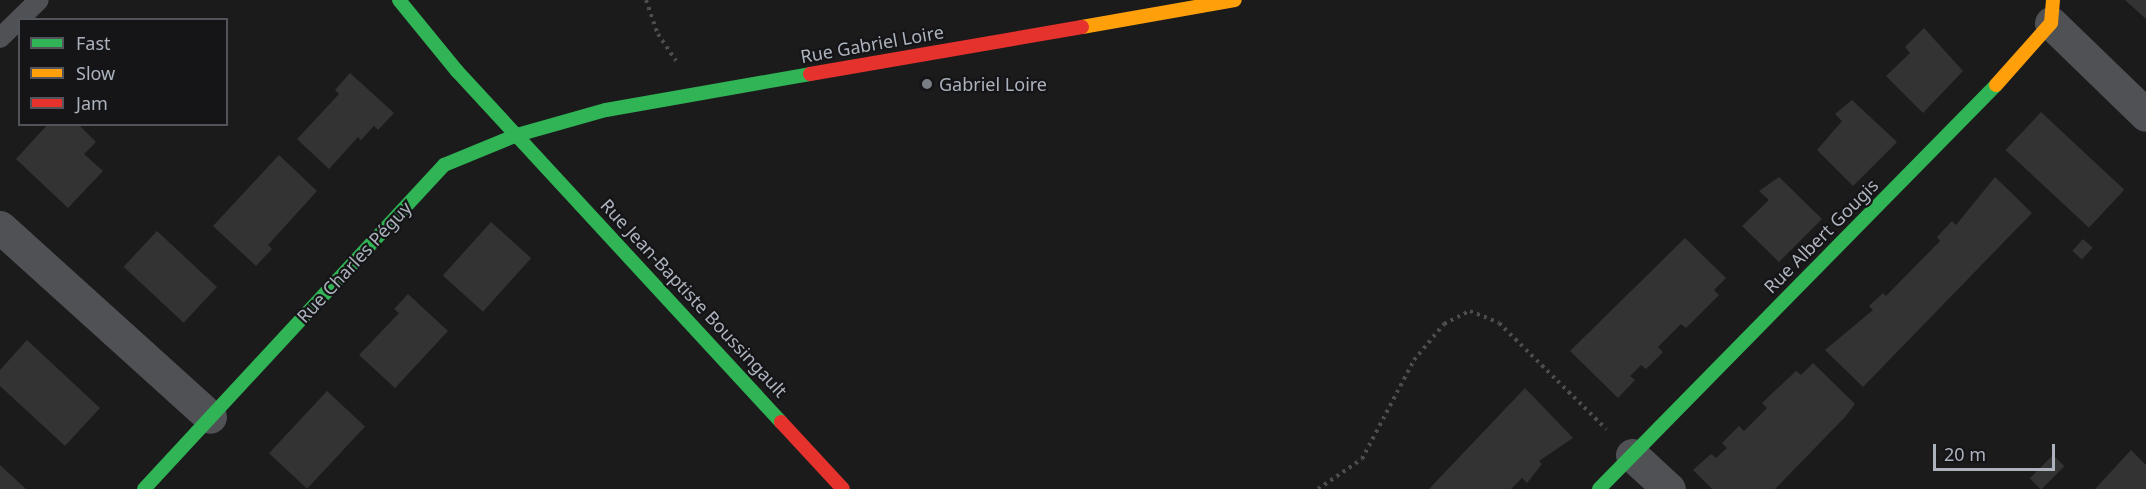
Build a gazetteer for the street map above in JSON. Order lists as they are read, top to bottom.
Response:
{
  "streets": {
    "street": [
      "Rue Gabriel Loire",
      "Rue Albert Gougis",
      "Rue Charles Péguy",
      "Rue Jean-Baptiste Boussingault"
    ]
  },
  "crossings": [
    ["Rue Gabriel Loire", "Rue Charles Péguy"],
    ["Rue Gabriel Loire", "Rue Jean-Baptiste Boussingault"],
    ["Rue Charles Péguy", "Rue Jean-Baptiste Boussingault"]
  ],
  "places": ["Gabriel Loire"],
  "legend": ["Fast", "Slow", "Jam"],
  "scale_bar": "20 m"
}
